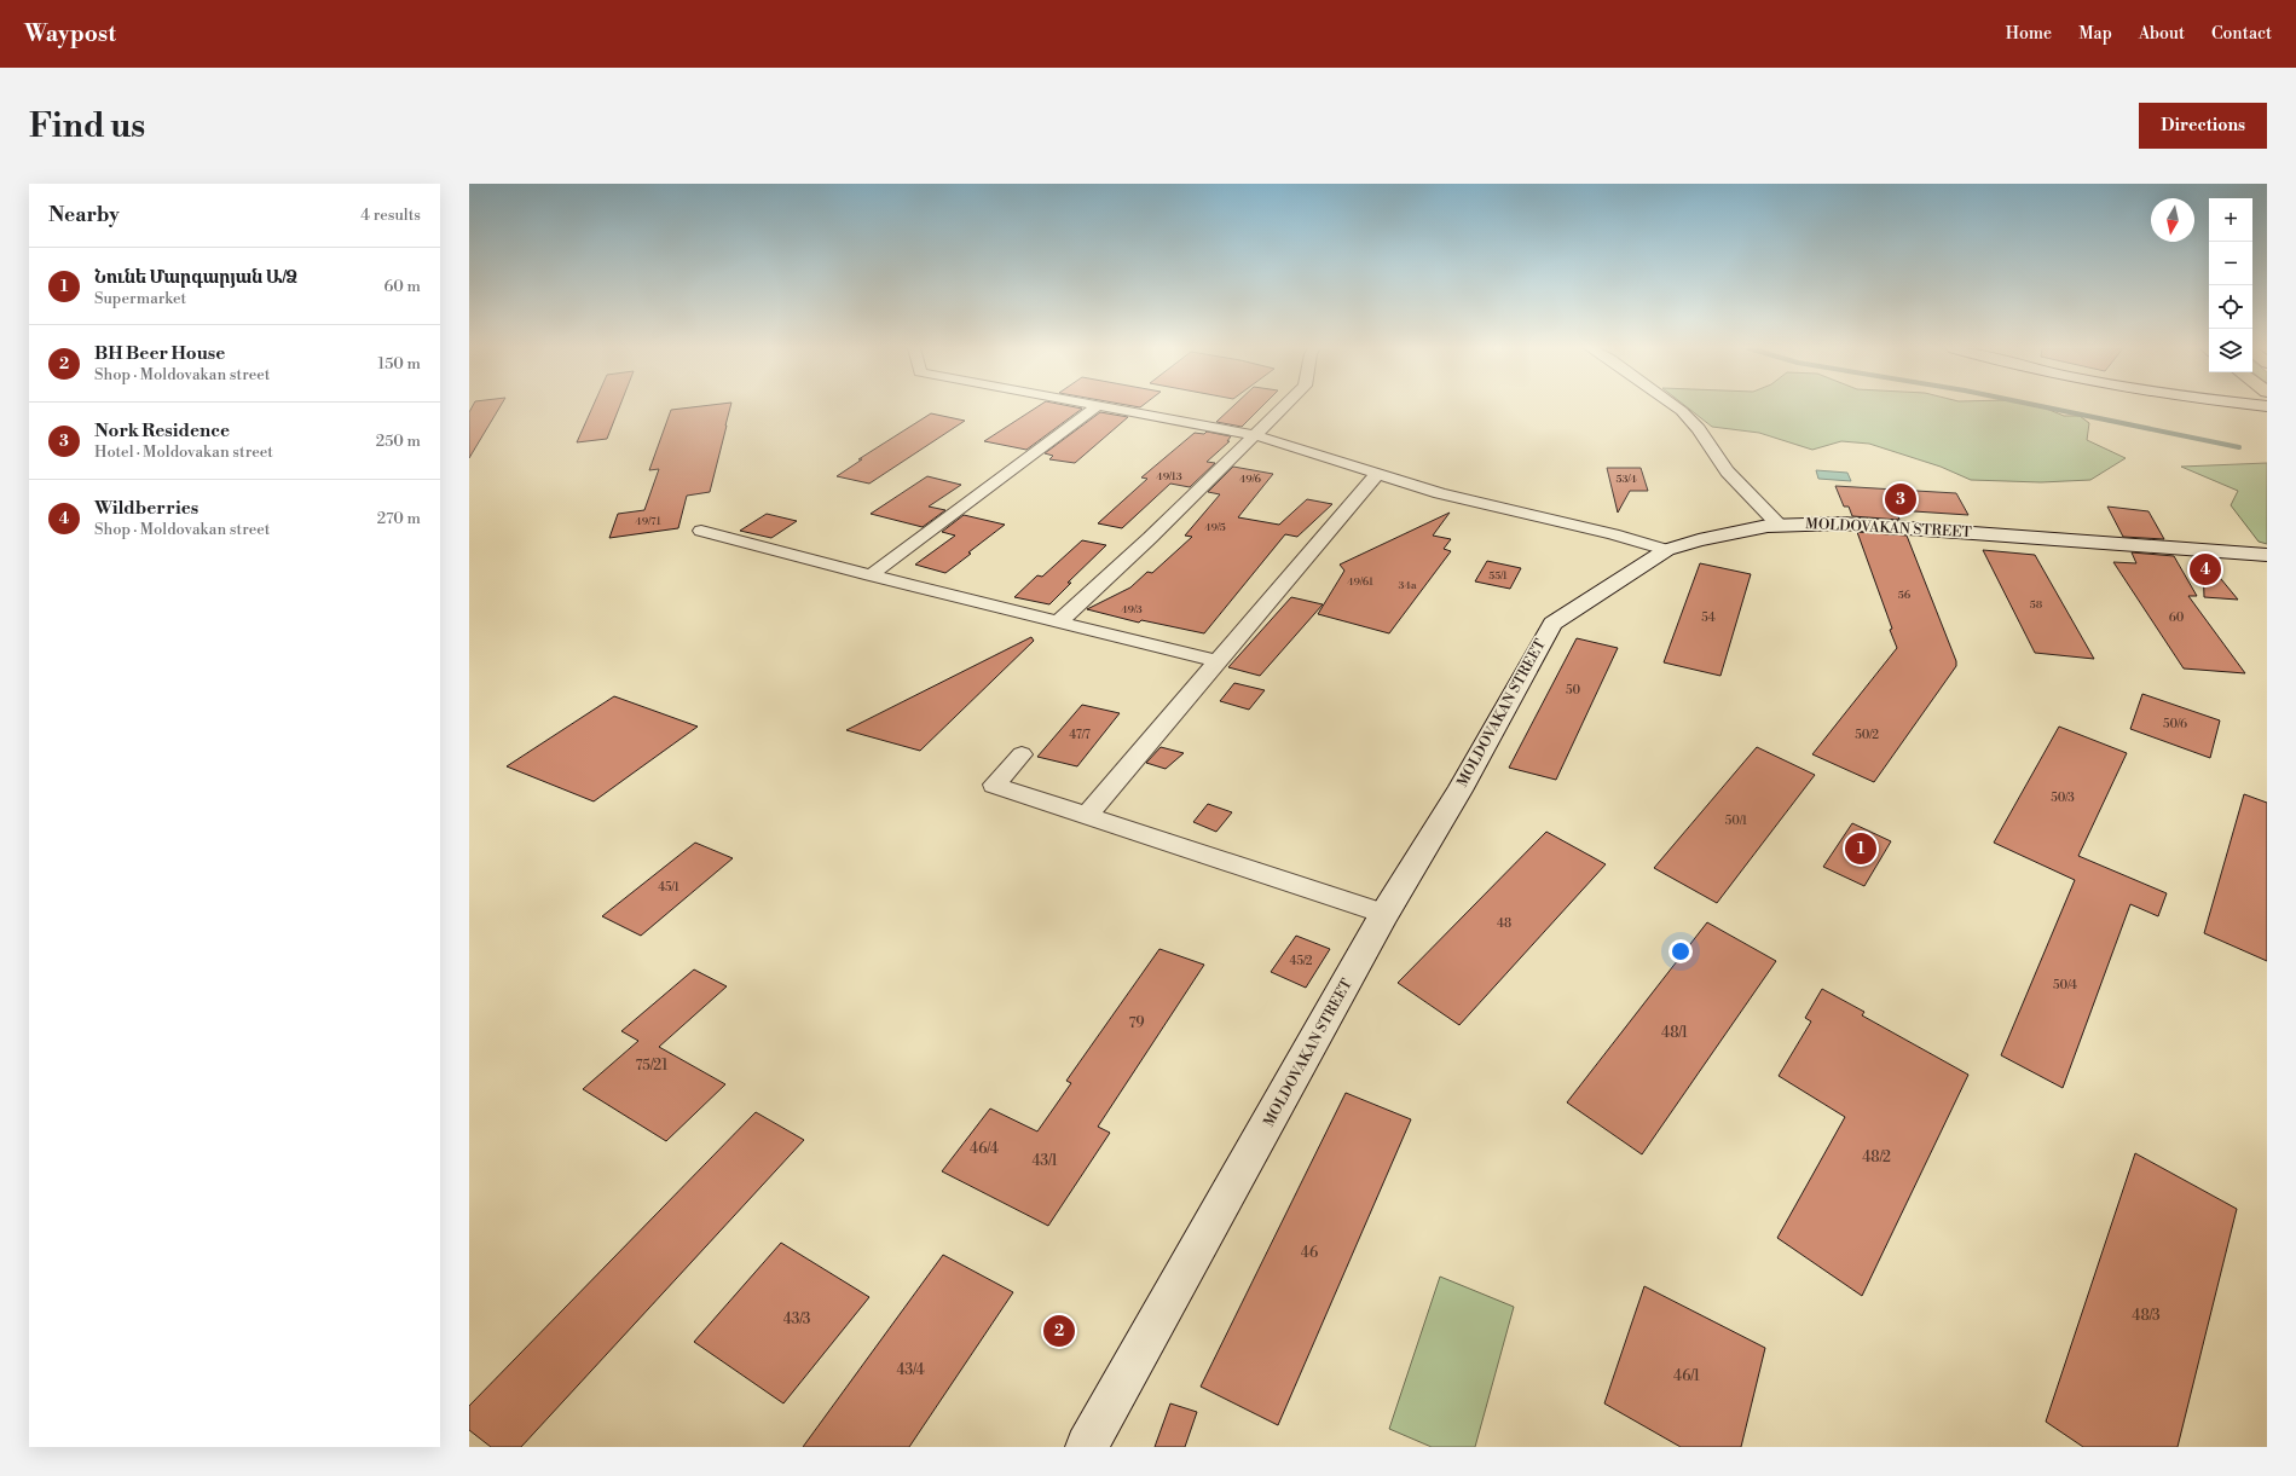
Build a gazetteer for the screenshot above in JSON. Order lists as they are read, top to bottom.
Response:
{
  "streets": {
    "street": ["MOLDOVAKAN STREET"]
  },
  "house_numbers": [
    "49/13",
    "49/6",
    "53/4",
    "49/71",
    "49/5",
    "55/1",
    "49/61",
    "34a",
    "56",
    "58",
    "49/3",
    "54",
    "60",
    "50",
    "50/6",
    "47/7",
    "50/2",
    "50/3",
    "50/1",
    "45/1",
    "48",
    "45/2",
    "50/4",
    "79",
    "48/1",
    "75/21",
    "46/4",
    "48/2",
    "43/1",
    "46",
    "48/3",
    "43/3",
    "43/4",
    "46/1"
  ],
  "north": "bottom",
  "page": {
    "header": "Waypost",
    "nav": [
      "Home",
      "Map",
      "About",
      "Contact"
    ],
    "buttons": "Directions",
    "title": "Find us",
    "heading": ["Nearby", "4 results"],
    "map_buttons": ["+", "−"],
    "list": [
      {
        "mark": "1",
        "name": "Նունե Մարգարյան Ա/Ձ",
        "note": "Supermarket",
        "value": "60 m"
      },
      {
        "mark": "2",
        "name": "BH Beer House",
        "note": "Shop · Moldovakan street",
        "value": "150 m"
      },
      {
        "mark": "3",
        "name": "Nork Residence",
        "note": "Hotel · Moldovakan street",
        "value": "250 m"
      },
      {
        "mark": "4",
        "name": "Wildberries",
        "note": "Shop · Moldovakan street",
        "value": "270 m"
      }
    ],
    "pins": [
      "3",
      "4",
      "1",
      "2"
    ]
  }
}
